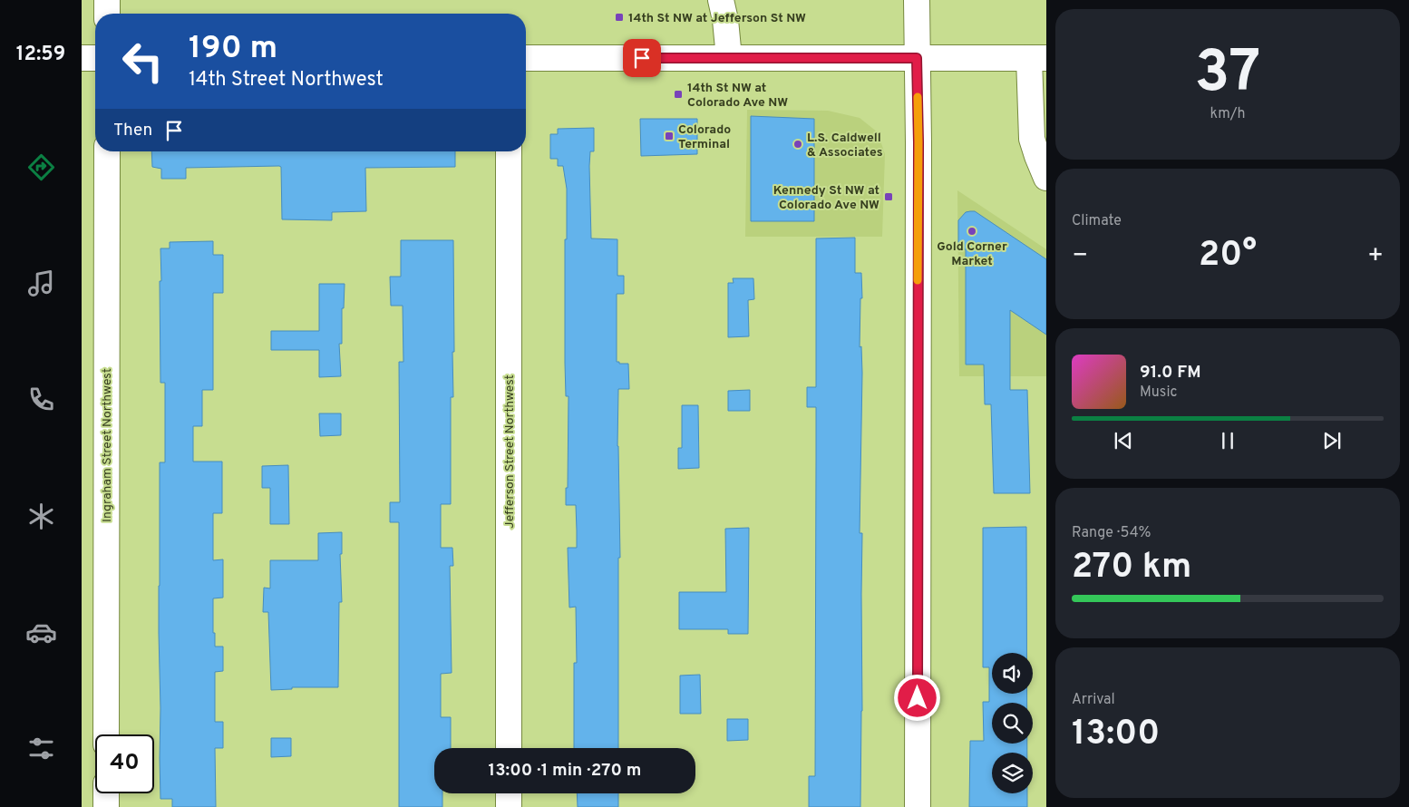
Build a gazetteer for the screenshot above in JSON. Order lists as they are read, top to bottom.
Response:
{
  "streets": {
    "street": ["Ingraham Street Northwest", "Jefferson Street Northwest"]
  },
  "places": {
    "transit": [
      "14th St NW at Jefferson St NW",
      "14th St NW at Colorado Ave NW",
      "Colorado Terminal",
      "Kennedy St NW at Colorado Ave NW"
    ],
    "other": ["L.S. Caldwell & Associates", "Gold Corner Market"]
  },
  "page": {
    "tabs": "12:59",
    "tile": [
      ["37", "km/h"],
      "Climate",
      ["Range · 54%", "270 km"],
      ["Arrival", "13:00"]
    ],
    "turn": ["190 m", "14th Street Northwest"],
    "then": "Then",
    "heat": ["−", "20°", "+"],
    "song": ["91.0 FM", "Music"],
    "limit": "40",
    "trip": "13:00 · 1 min · 270 m"
  }
}
